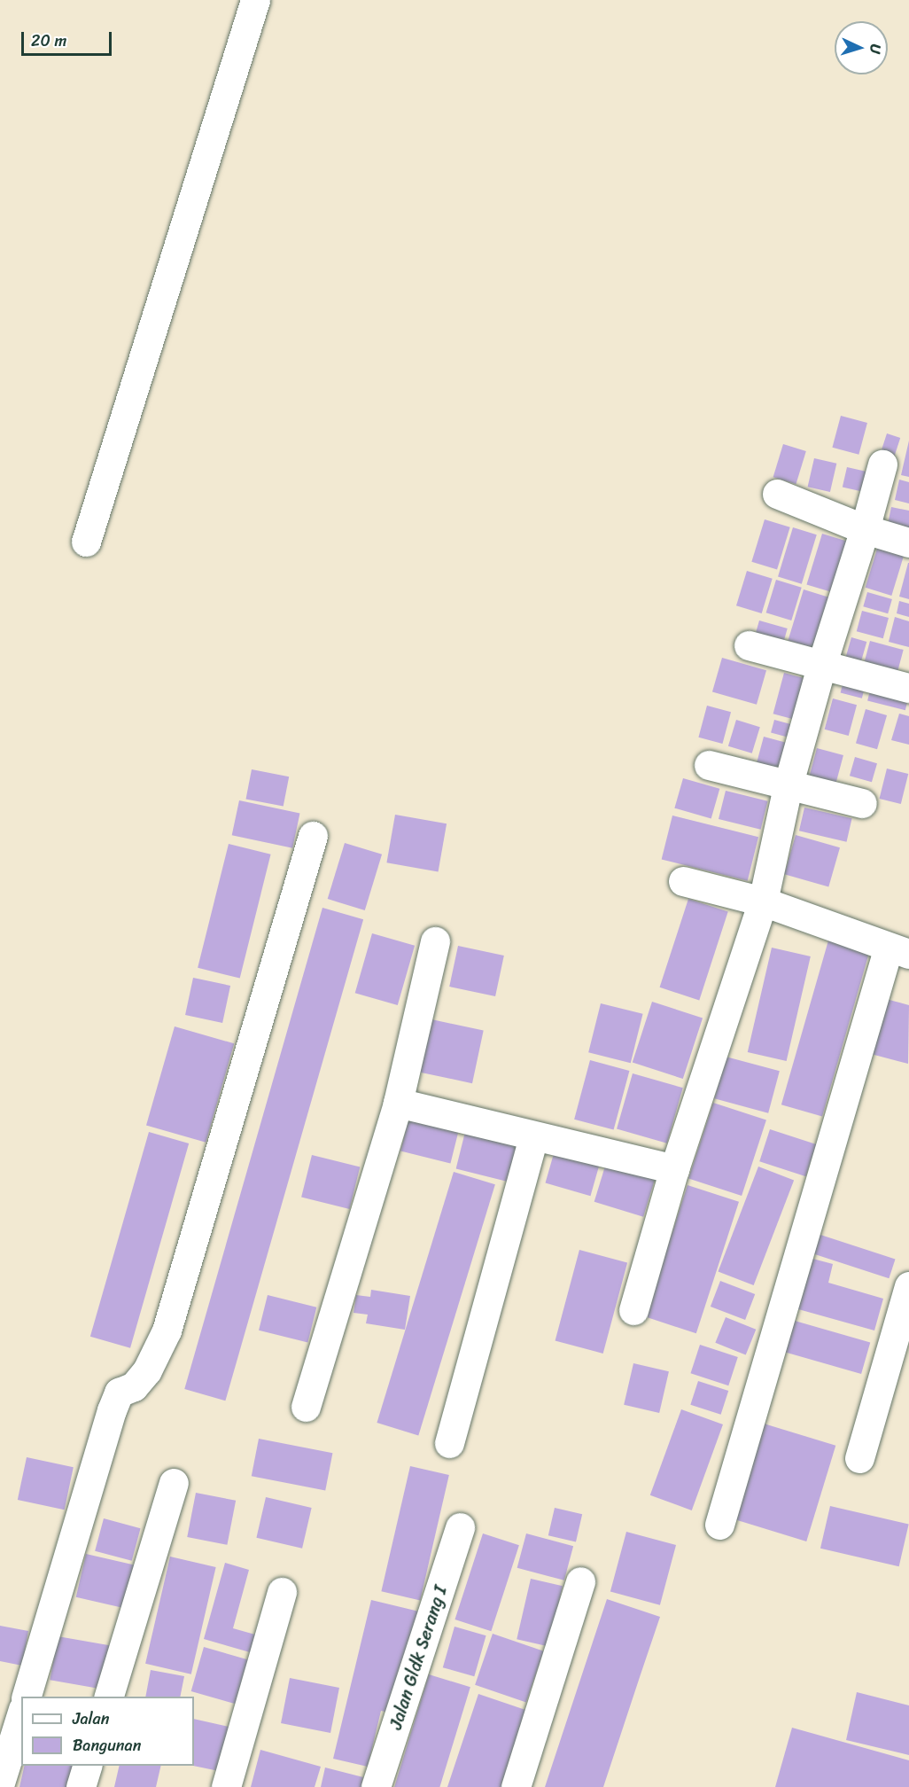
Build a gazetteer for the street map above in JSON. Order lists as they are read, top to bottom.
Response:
{
  "streets": {
    "street": ["Jalan Gldk Serang I"]
  },
  "legend": ["Jalan", "Bangunan"],
  "scale_bar": "20 m",
  "north": "right"
}
